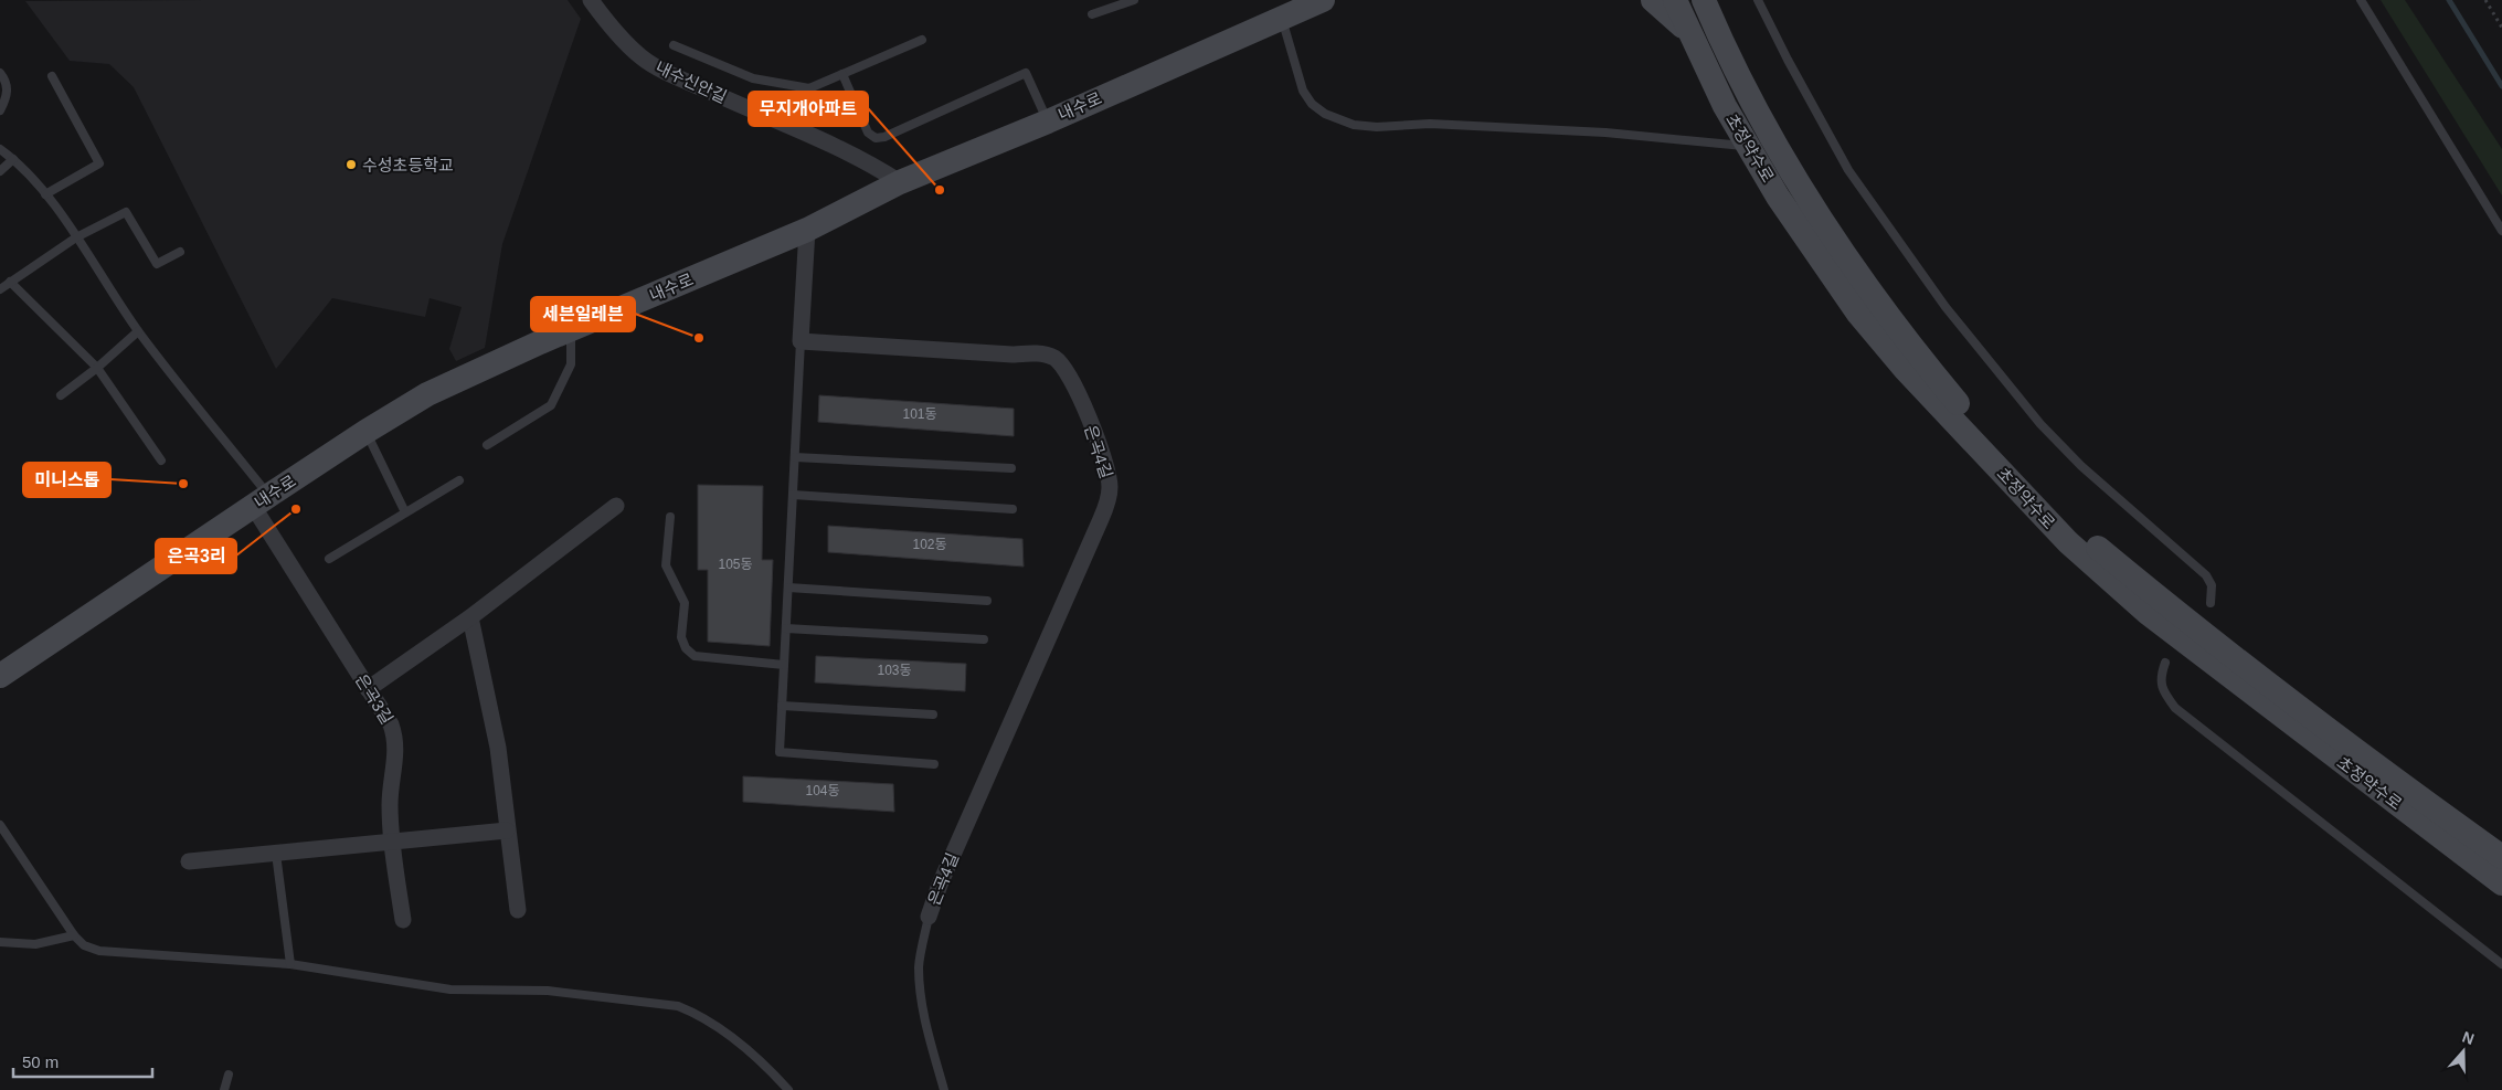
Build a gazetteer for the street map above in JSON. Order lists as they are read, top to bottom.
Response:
{
  "streets": {
    "main road": ["내수로", "초정약수로"],
    "street": ["내수신안길", "은곡4길", "은곡3길"]
  },
  "crossings": [
    ["내수신안길", "내수로"],
    ["내수로", "은곡3길"]
  ],
  "places": [
    "수성초등학교",
    "무지개아파트",
    "세븐일레븐",
    "미니스톱",
    "은곡3리"
  ],
  "house_numbers": [
    "101동",
    "102동",
    "105동",
    "103동",
    "104동"
  ],
  "scale_bar": "50 m",
  "north": "top"
}
